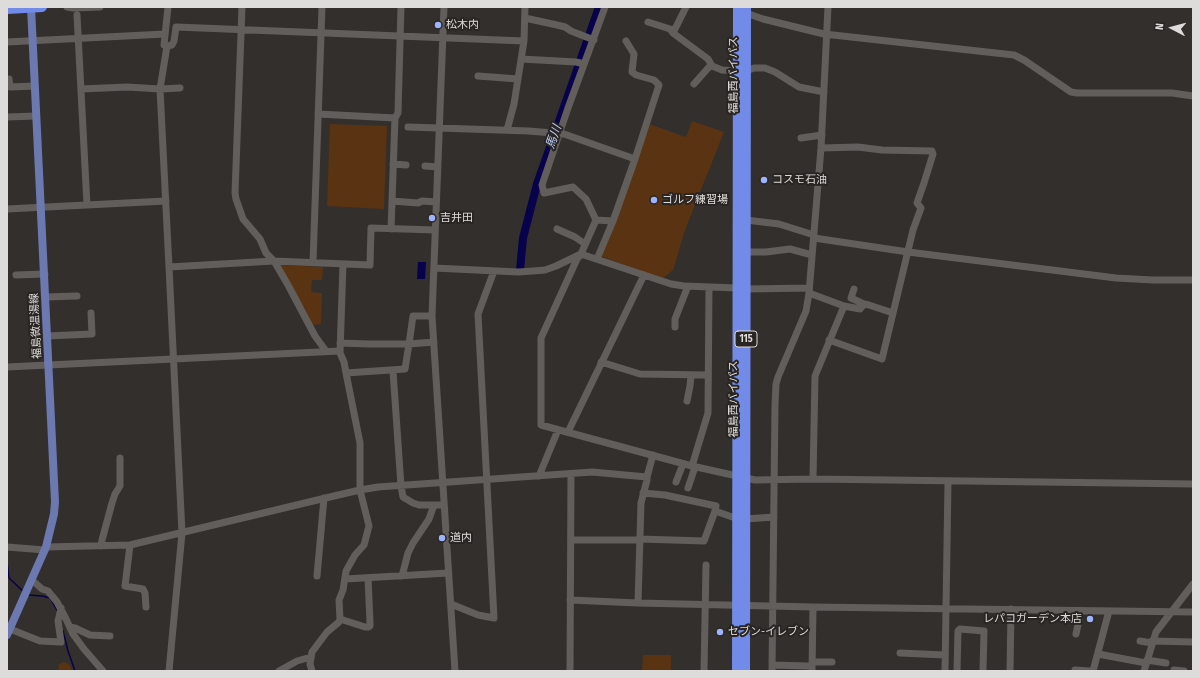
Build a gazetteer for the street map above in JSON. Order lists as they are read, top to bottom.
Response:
{
  "streets": {
    "highway": ["福島西バイパス", "115"],
    "main road": ["福島微温湯線"]
  },
  "water": ["馬川"],
  "places": [
    "松木内",
    "コスモ石油",
    "ゴルフ練習場",
    "吉井田",
    "道内",
    "レパコガーデン本店",
    "セブン-イレブン"
  ],
  "north": "left"
}
